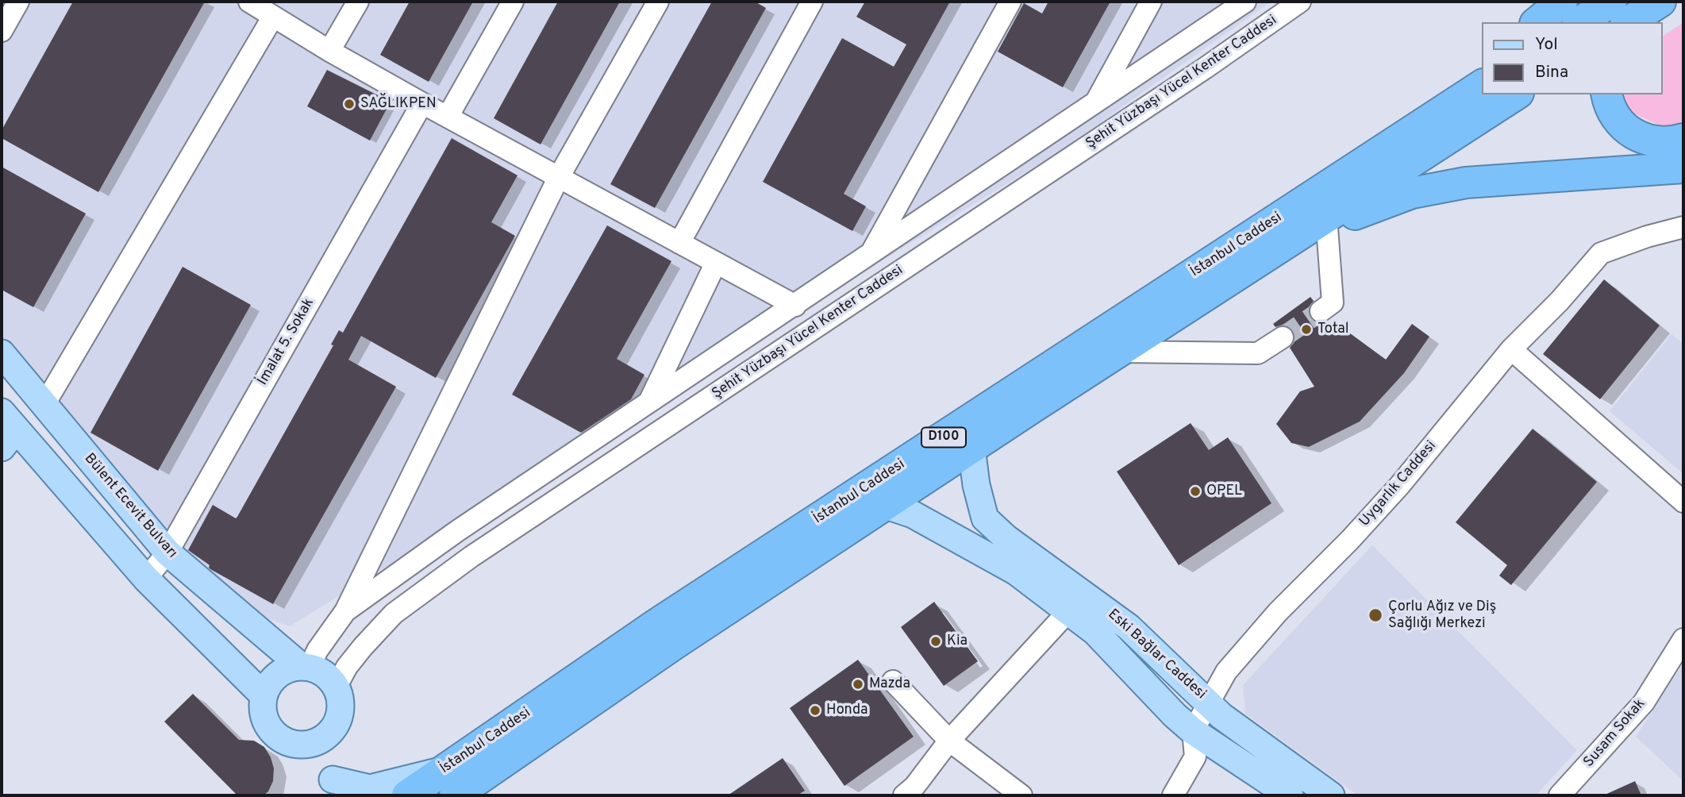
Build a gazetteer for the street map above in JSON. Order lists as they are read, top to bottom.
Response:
{
  "streets": {
    "highway": ["İstanbul Caddesi", "D100"],
    "main road": ["Bülent Ecevit Bulvarı", "Eski Bağlar Caddesi"],
    "street": [
      "Şehit Yüzbaşı Yücel Kenter Caddesi",
      "İmalat 5. Sokak",
      "Uygarlık Caddesi",
      "Susam Sokak"
    ]
  },
  "crossings": [
    ["Şehit Yüzbaşı Yücel Kenter Caddesi", "Bülent Ecevit Bulvarı"],
    ["İstanbul Caddesi", "Eski Bağlar Caddesi"],
    ["İmalat 5. Sokak", "Bülent Ecevit Bulvarı"],
    ["Uygarlık Caddesi", "Eski Bağlar Caddesi"]
  ],
  "places": [
    "SAĞLIKPEN",
    "Total",
    "OPEL",
    "Çorlu Ağız ve Diş Sağlığı Merkezi",
    "Kia",
    "Mazda",
    "Honda"
  ],
  "legend": ["Yol", "Bina"]
}
